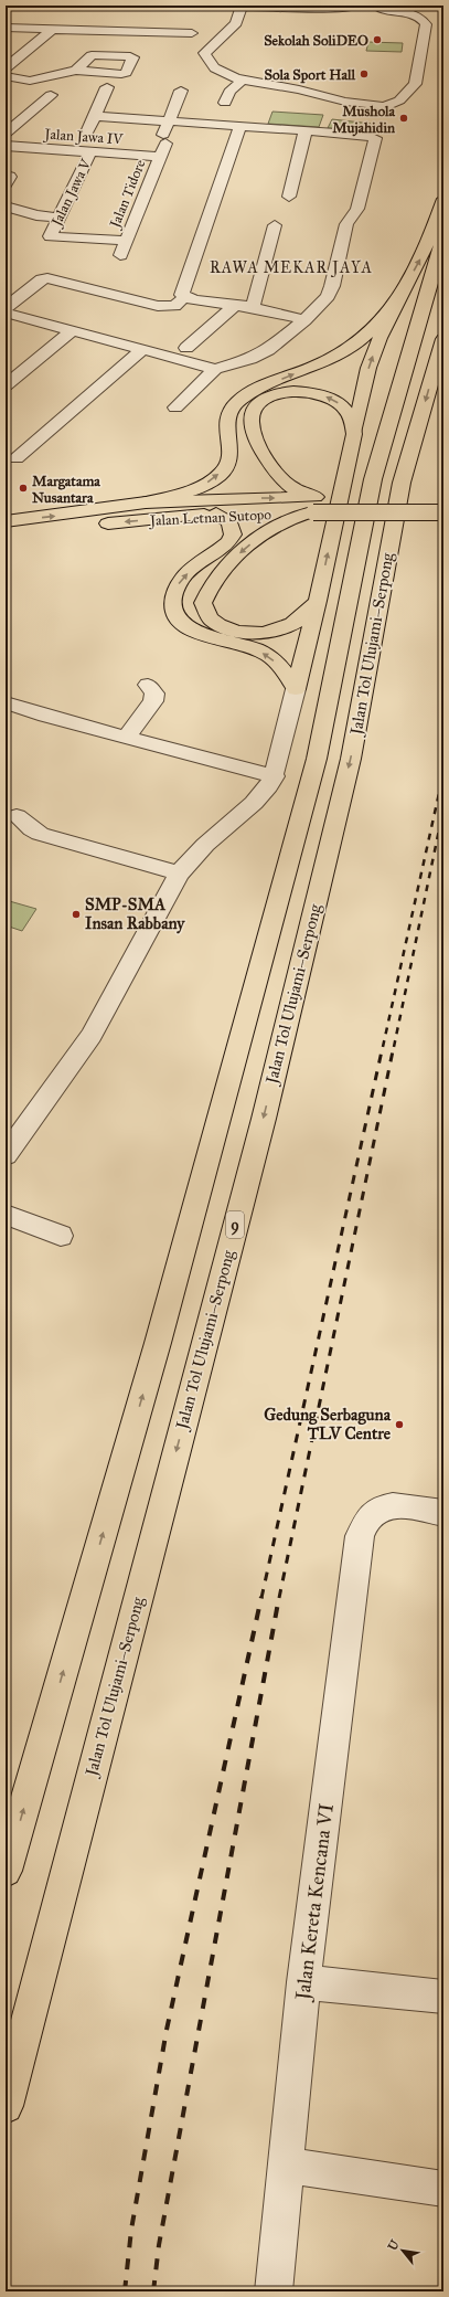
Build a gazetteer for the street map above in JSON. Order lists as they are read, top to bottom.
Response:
{
  "streets": {
    "main road": ["Jalan Letnan Sutopo", "Jalan Tol Ulujami–Serpong", "9"],
    "street": [
      "Jalan Jawa IV",
      "Jalan Jawa V",
      "Jalan Tidore",
      "Jalan Kereta Kencana VI"
    ]
  },
  "crossings": [
    ["Jalan Jawa IV", "Jalan Jawa V"],
    ["Jalan Jawa IV", "Jalan Tidore"],
    ["Jalan Jawa V", "Jalan Tidore"]
  ],
  "districts": ["RAWA MEKAR JAYA"],
  "places": [
    "Sekolah SoliDEO",
    "Sola Sport Hall",
    "Mushola Mujahidin",
    "Margatama Nusantara",
    "SMP-SMA Insan Rabbany",
    "Gedung Serbaguna TLV Centre"
  ],
  "north": "top left"
}
